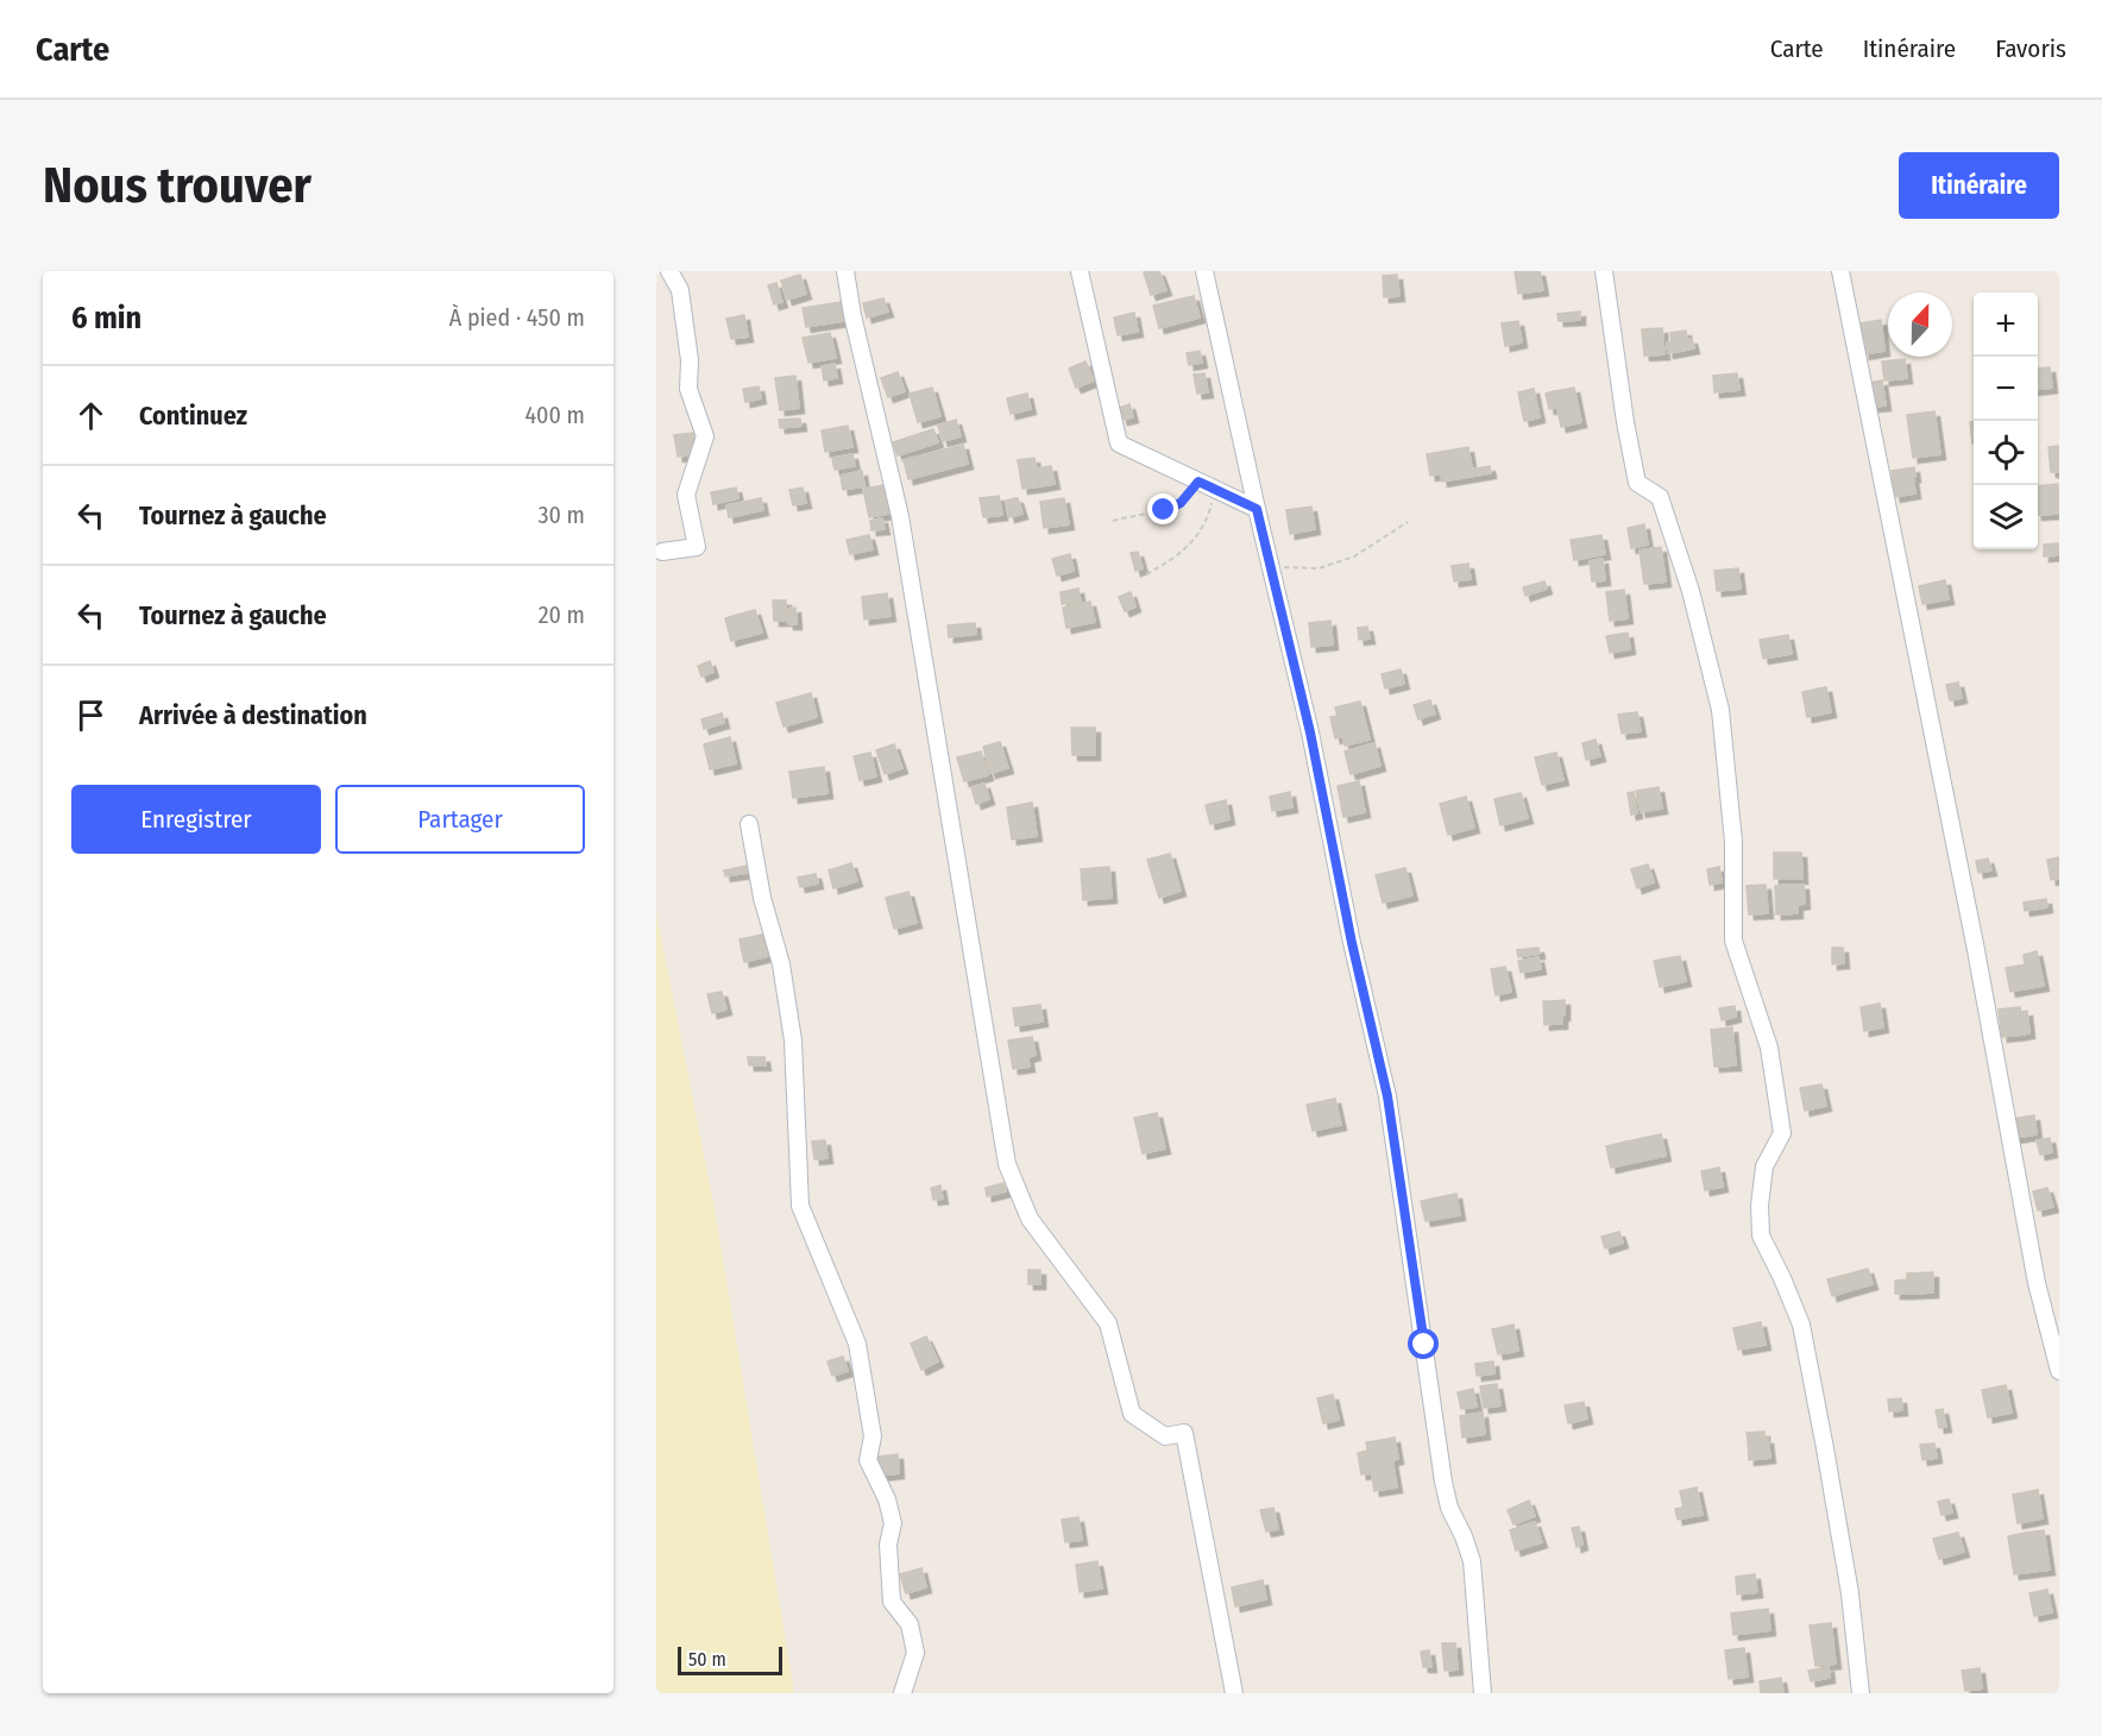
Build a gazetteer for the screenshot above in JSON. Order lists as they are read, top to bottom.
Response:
{
  "scale_bar": "50 m",
  "north": "top",
  "page": {
    "header": "Carte",
    "nav": ["Carte", "Itinéraire", "Favoris"],
    "buttons": [
      "Itinéraire",
      ["Enregistrer", "Partager"]
    ],
    "title": "Nous trouver",
    "heading": ["6 min", "À pied · 450 m"],
    "map_buttons": ["+", "−"],
    "list": [
      ["Continuez", "400 m"],
      ["Tournez à gauche", "30 m"],
      ["Tournez à gauche", "20 m"],
      "Arrivée à destination"
    ],
    "scale": "50 m"
  }
}
